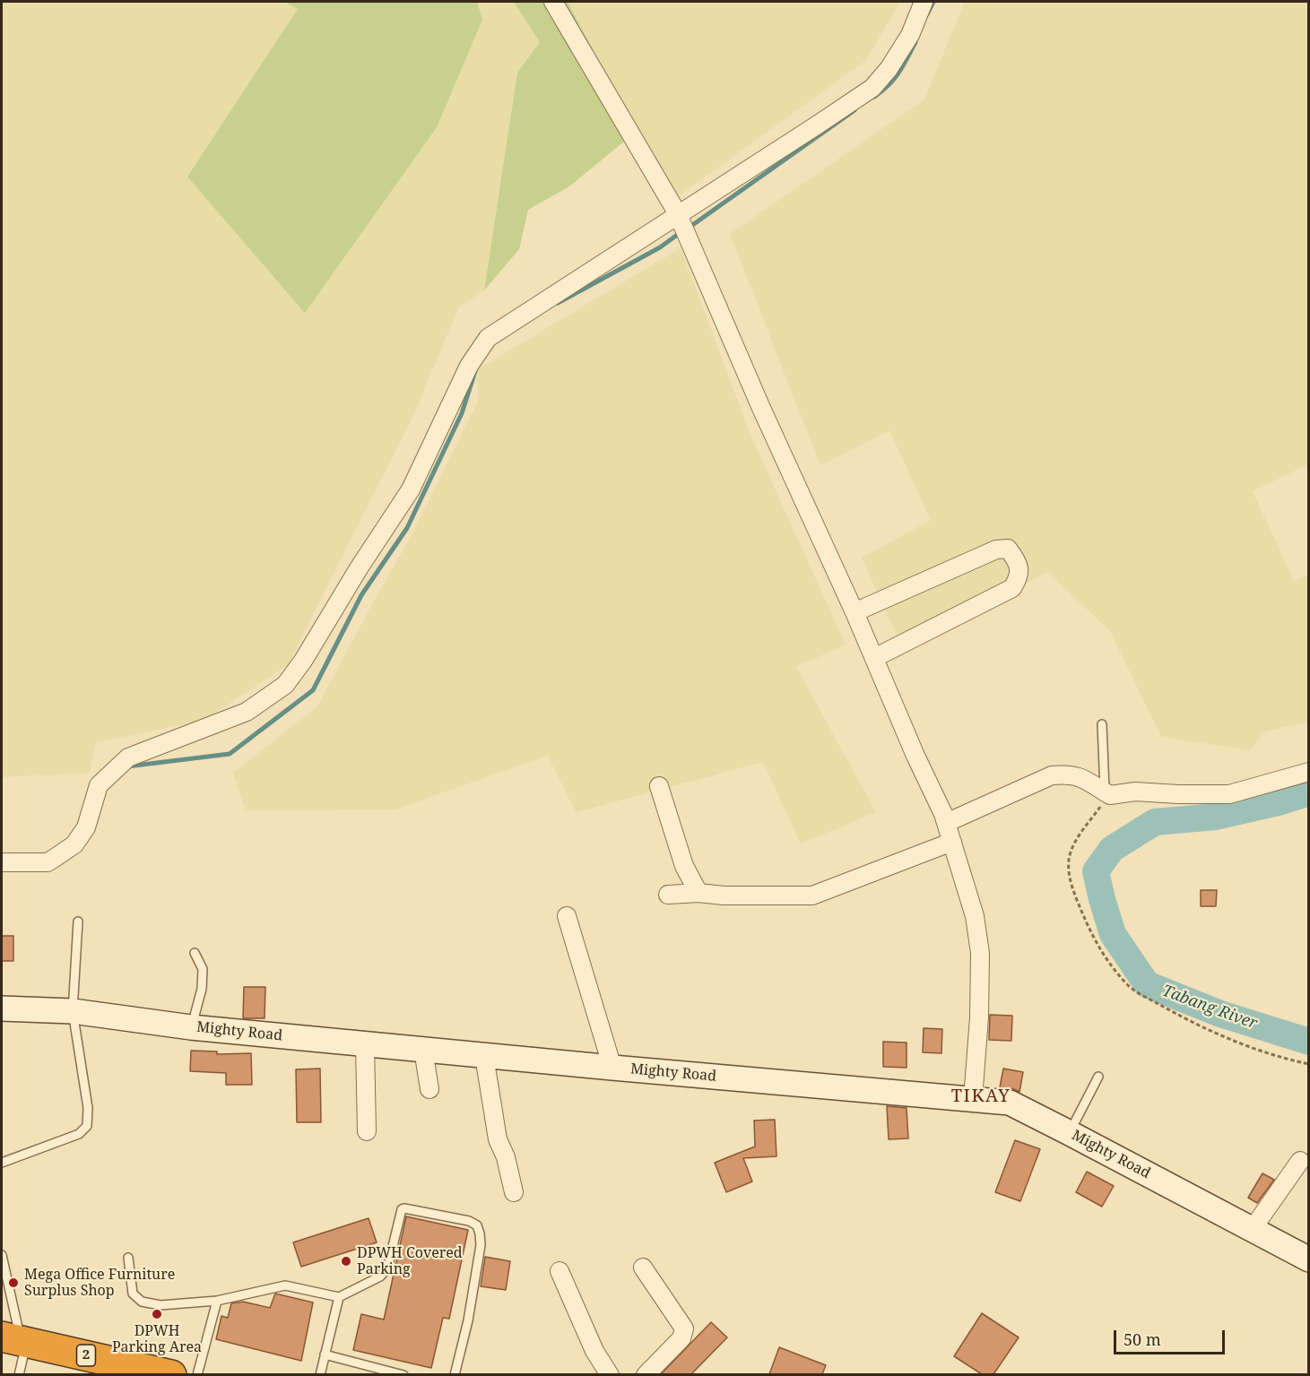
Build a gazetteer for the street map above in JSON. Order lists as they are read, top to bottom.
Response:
{
  "streets": {
    "highway": ["2"],
    "street": ["Mighty Road"]
  },
  "districts": ["TIKAY"],
  "water": ["Tabang River"],
  "places": ["DPWH Covered Parking", "Mega Office Furniture Surplus Shop", "DPWH Parking Area"],
  "scale_bar": "50 m"
}
